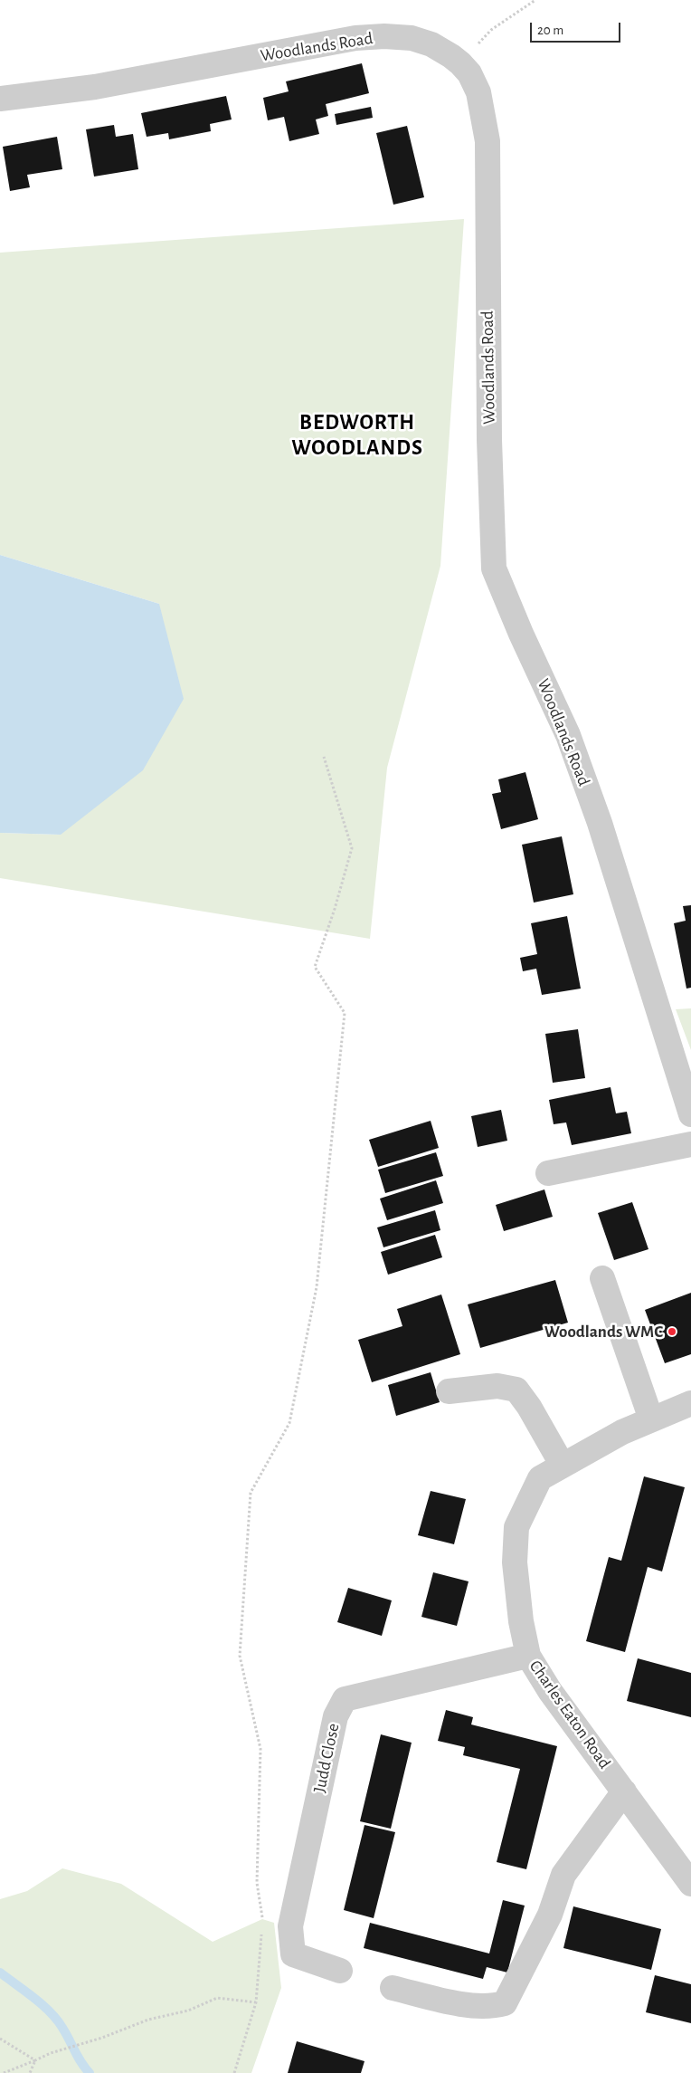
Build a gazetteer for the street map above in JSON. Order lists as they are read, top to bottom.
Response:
{
  "streets": {
    "street": ["Woodlands Road", "Charles Eaton Road", "Judd Close"]
  },
  "crossings": [
    ["Charles Eaton Road", "Judd Close"]
  ],
  "districts": ["BEDWORTH WOODLANDS"],
  "places": ["Woodlands WMC"],
  "scale_bar": "20 m"
}
